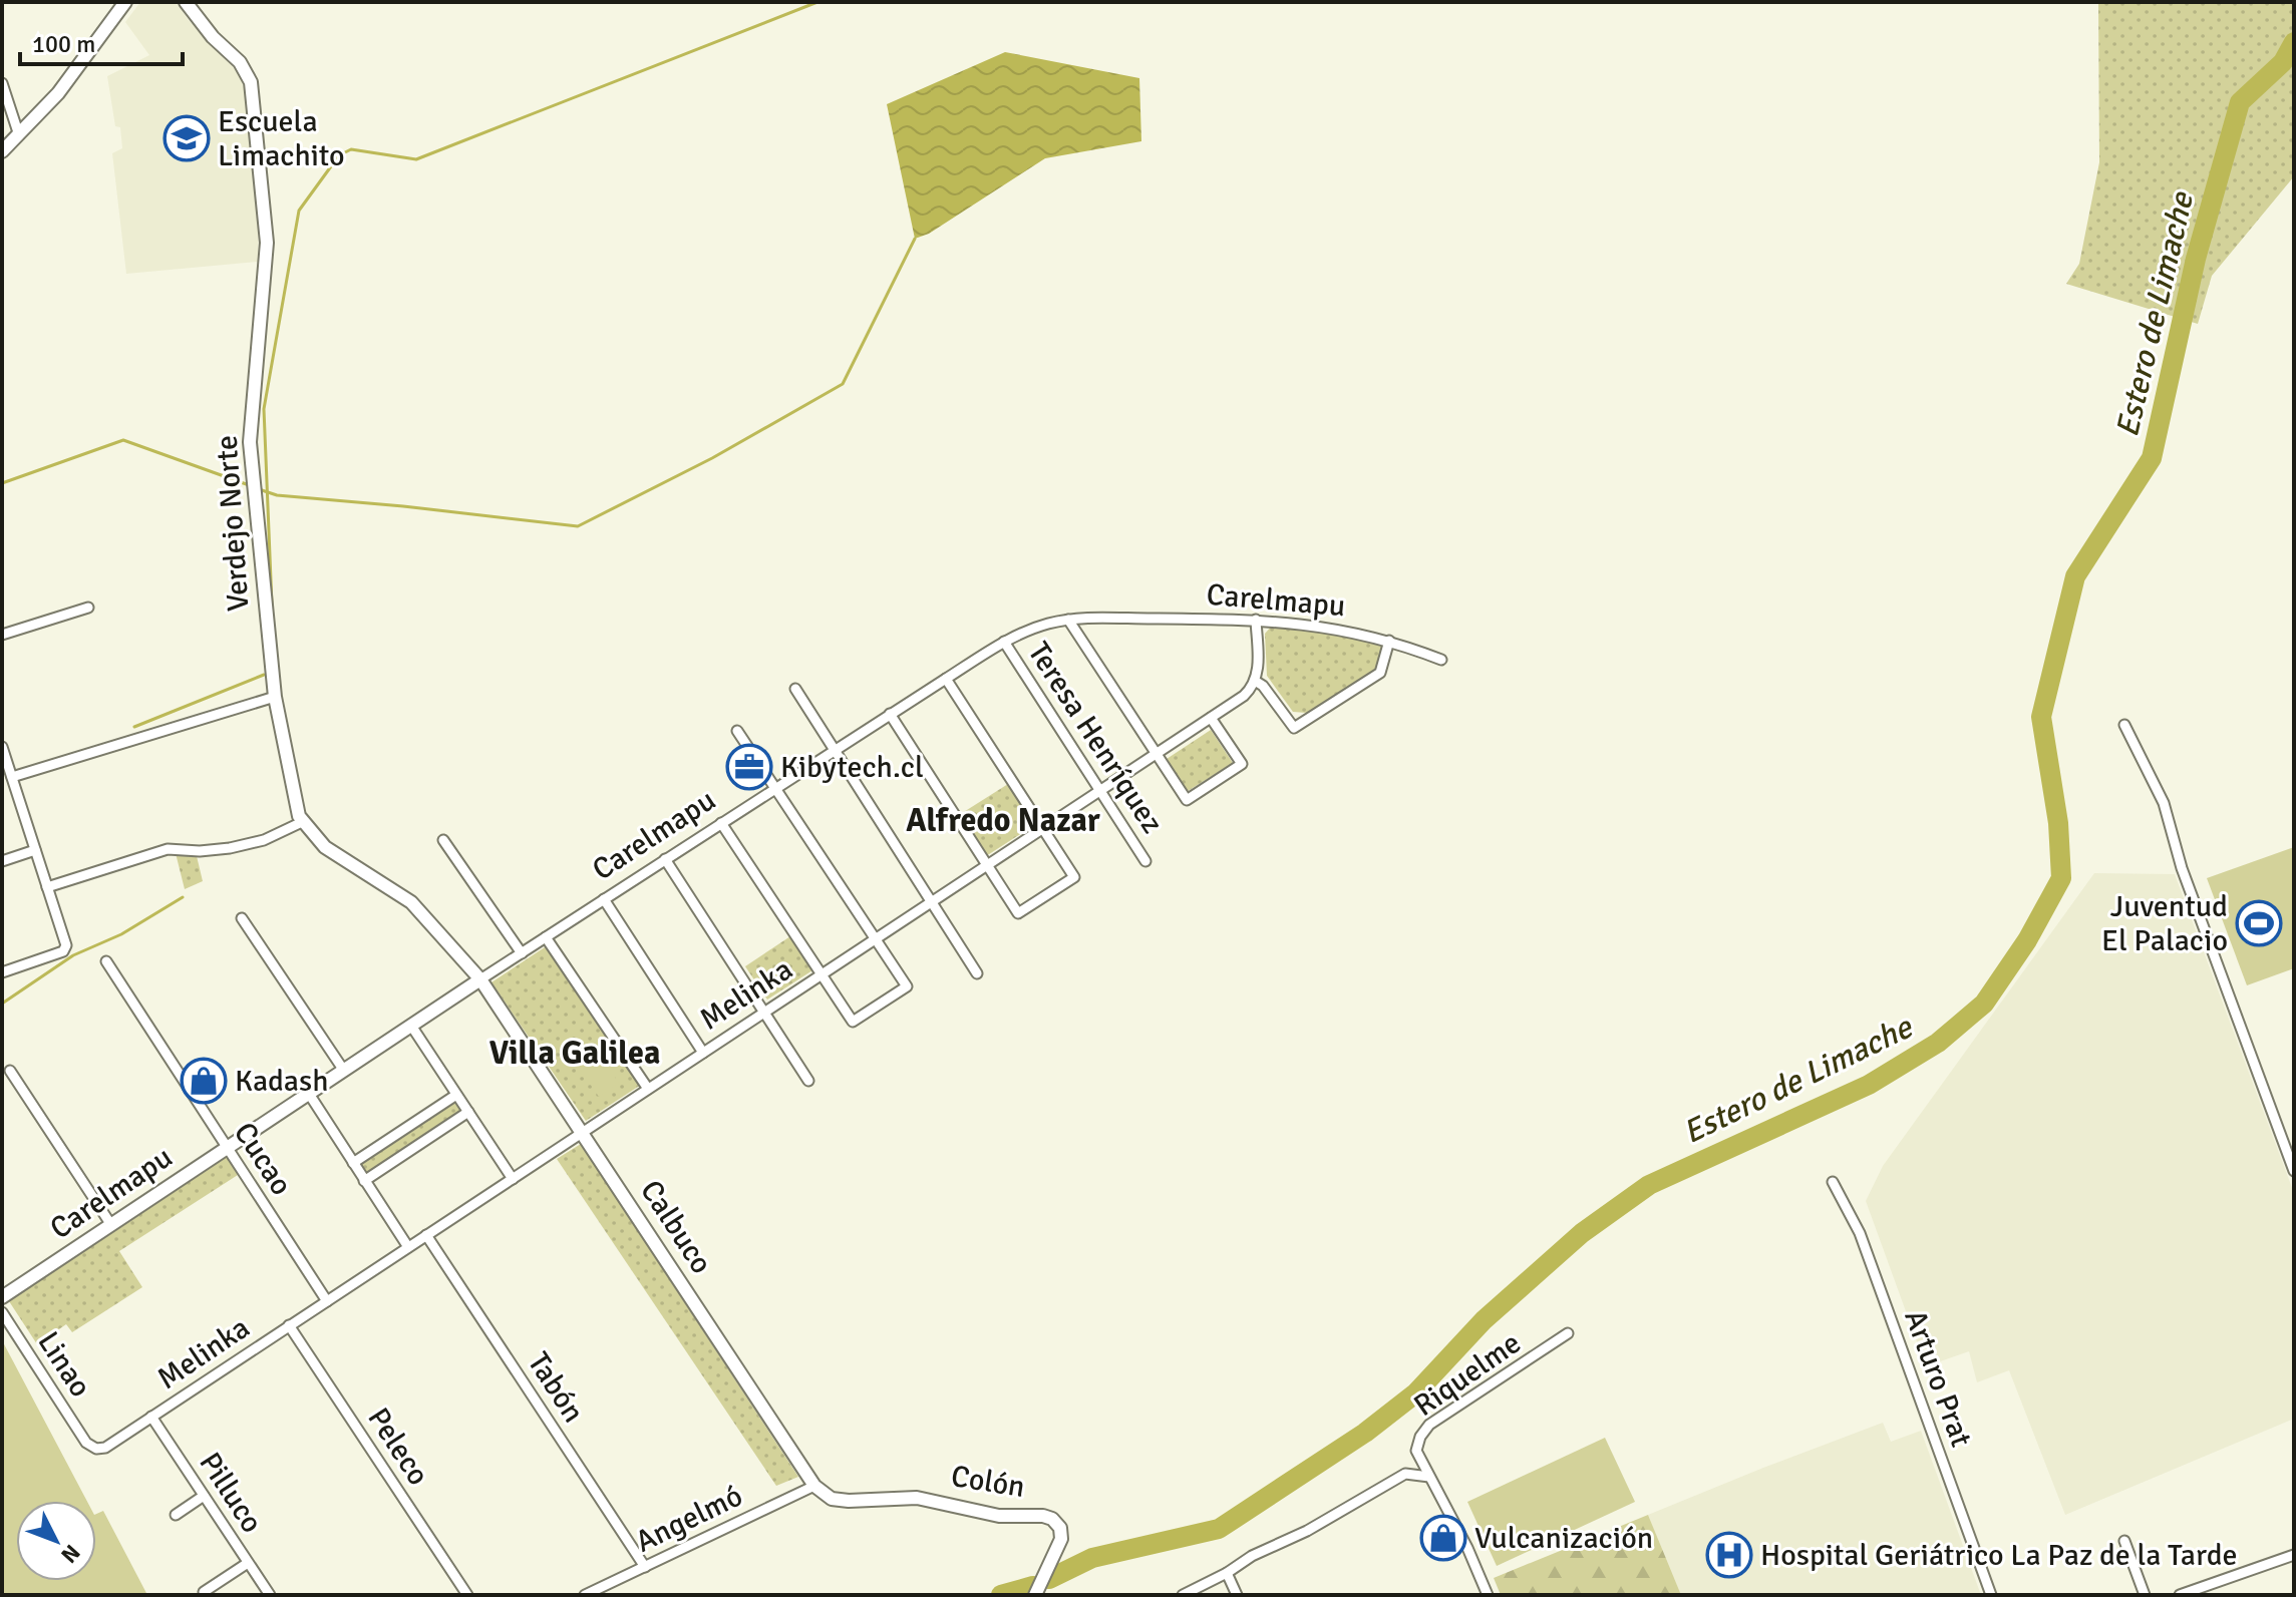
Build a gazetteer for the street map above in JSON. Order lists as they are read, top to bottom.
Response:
{
  "streets": {
    "street": [
      "Verdejo Norte",
      "Carelmapu",
      "Teresa Henríquez",
      "Melinka",
      "Cucao",
      "Calbuco",
      "Linao",
      "Riquelme",
      "Arturo Prat",
      "Tabón",
      "Peleco",
      "Colón",
      "Pilluco",
      "Angelmó"
    ]
  },
  "crossings": [
    ["Verdejo Norte", "Carelmapu"],
    ["Verdejo Norte", "Calbuco"],
    ["Carelmapu", "Teresa Henríquez"],
    ["Carelmapu", "Cucao"],
    ["Carelmapu", "Calbuco"],
    ["Teresa Henríquez", "Melinka"],
    ["Melinka", "Cucao"],
    ["Melinka", "Calbuco"],
    ["Melinka", "Linao"],
    ["Melinka", "Tabón"],
    ["Melinka", "Peleco"],
    ["Melinka", "Pilluco"],
    ["Calbuco", "Colón"],
    ["Calbuco", "Angelmó"],
    ["Tabón", "Angelmó"]
  ],
  "districts": ["Alfredo Nazar", "Villa Galilea"],
  "water": ["Estero de Limache"],
  "places": {
    "school or university": ["Escuela Limachito"],
    "office": ["Kibytech.cl"],
    "sports": ["Juventud El Palacio"],
    "shop": ["Kadash", "Vulcanización"],
    "hospital": ["Hospital Geriátrico La Paz de la Tarde"]
  },
  "scale_bar": "100 m",
  "north": "bottom right"
}
